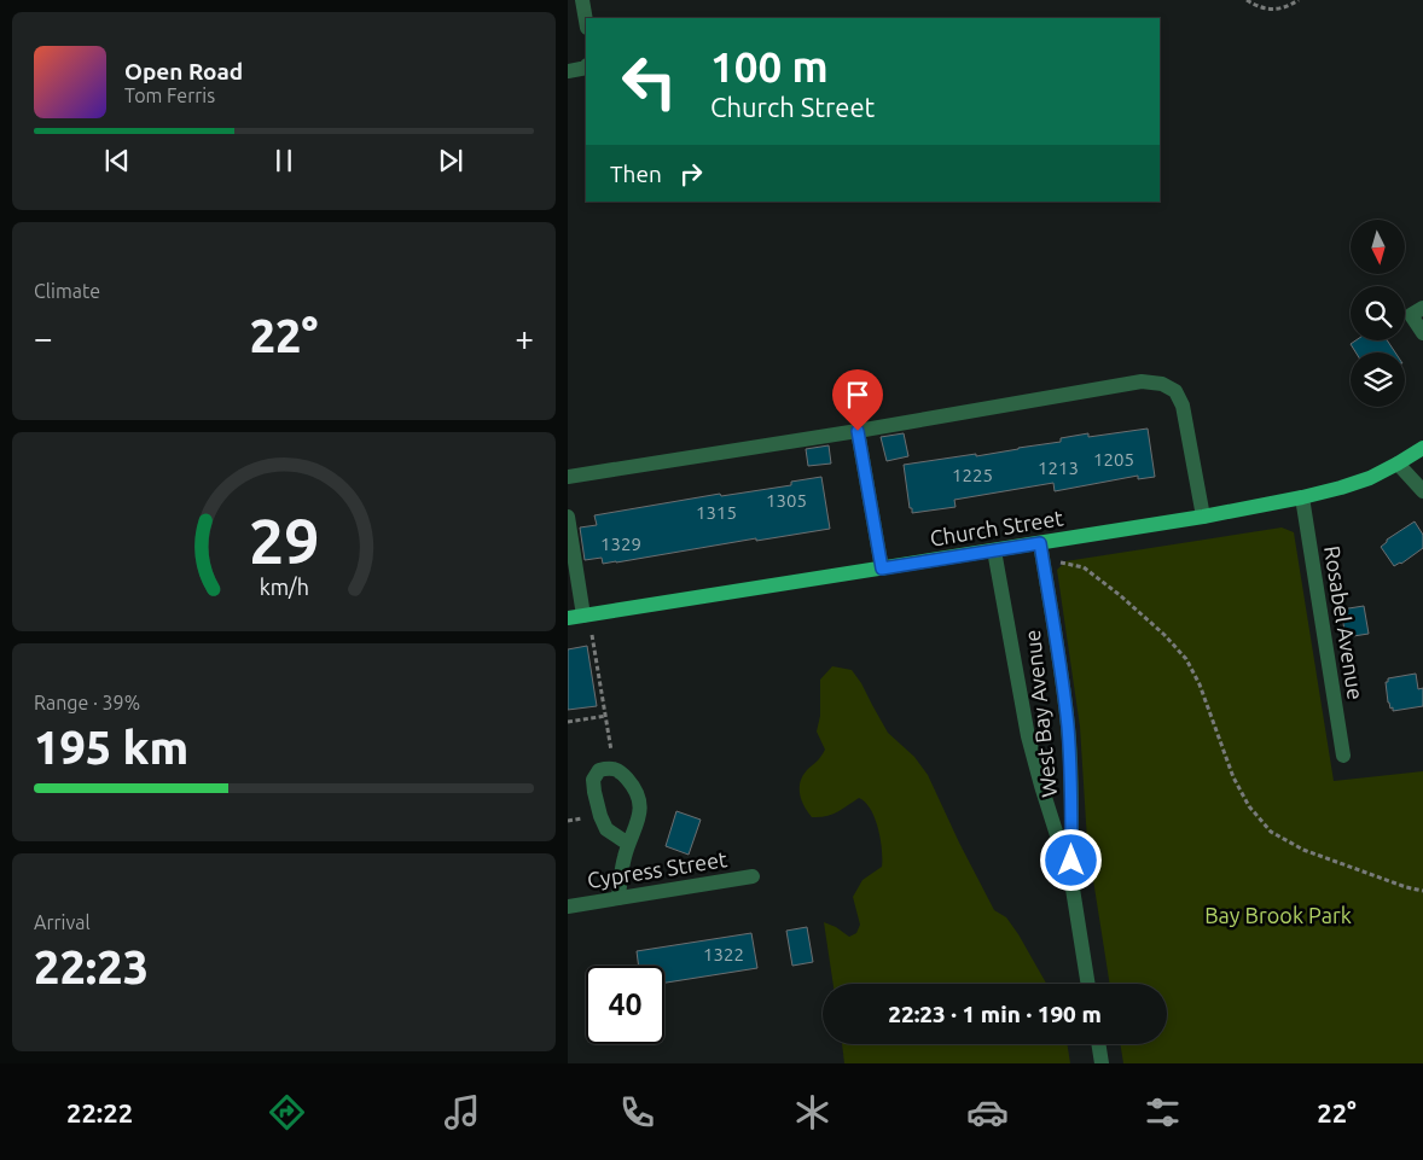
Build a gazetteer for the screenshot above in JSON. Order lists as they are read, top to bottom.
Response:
{
  "streets": {
    "main road": ["Church Street"],
    "street": ["Rosabel Avenue", "West Bay Avenue", "Cypress Street"]
  },
  "crossings": [
    ["Church Street", "Rosabel Avenue"],
    ["Church Street", "West Bay Avenue"]
  ],
  "parks": ["Bay Brook Park"],
  "house_numbers": [
    "1205",
    "1213",
    "1225",
    "1305",
    "1315",
    "1329",
    "1322"
  ],
  "north": "bottom",
  "page": {
    "turn": ["100 m", "Church Street"],
    "song": ["Open Road", "Tom Ferris"],
    "then": "Then",
    "tile": [
      "Climate",
      ["Range · 39%", "195 km"],
      ["Arrival", "22:23"]
    ],
    "heat": ["−", "22°", "+"],
    "limit": "40",
    "trip": "22:23 · 1 min · 190 m",
    "tabs": ["22:22", "22°"],
    "gauge": ["29", "km/h"]
  }
}
